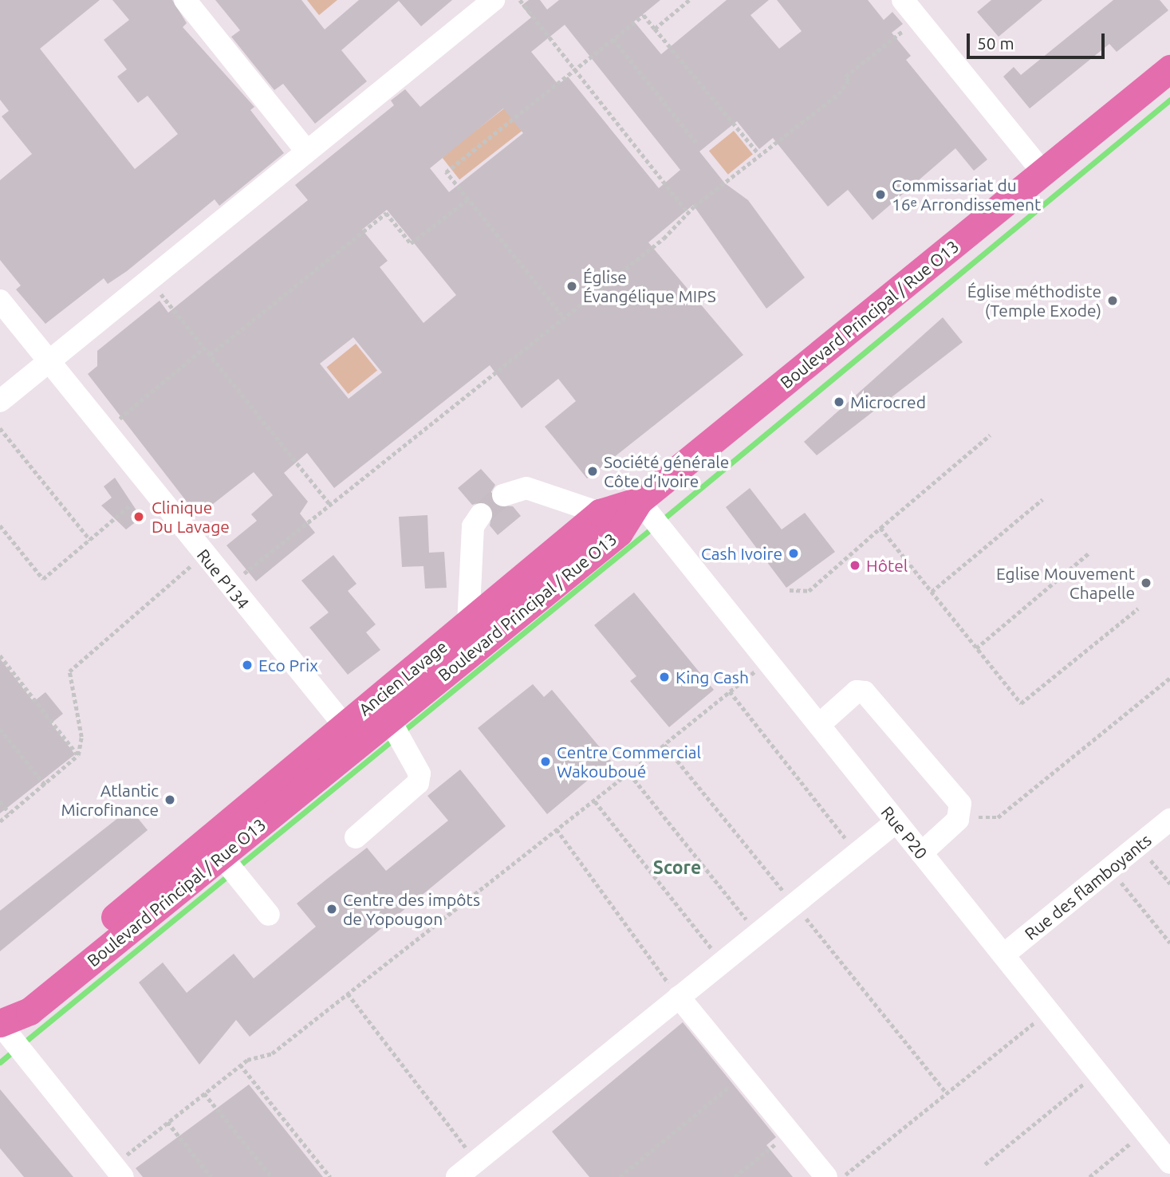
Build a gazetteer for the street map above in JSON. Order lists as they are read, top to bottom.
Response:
{
  "streets": {
    "main road": ["Boulevard Principal / Rue O13", "Ancien Lavage"],
    "street": ["Rue P134", "Rue P20", "Rue des flamboyants"]
  },
  "crossings": [
    ["Boulevard Principal / Rue O13", "Ancien Lavage"],
    ["Boulevard Principal / Rue O13", "Rue P20"],
    ["Rue P134", "Ancien Lavage"],
    ["Ancien Lavage", "Rue P20"],
    ["Rue P20", "Rue des flamboyants"]
  ],
  "districts": ["Score"],
  "places": [
    "Commissariat du 16ᵉ Arrondissement",
    "Église Évangélique MIPS",
    "Église méthodiste (Temple Exode)",
    "Microcred",
    "Société générale Côte d’Ivoire",
    "Clinique Du Lavage",
    "Cash Ivoire",
    "Hôtel",
    "Eglise Mouvement Chapelle",
    "Eco Prix",
    "King Cash",
    "Centre Commercial Wakouboué",
    "Atlantic Microfinance",
    "Centre des impôts de Yopougon"
  ],
  "scale_bar": "50 m"
}
